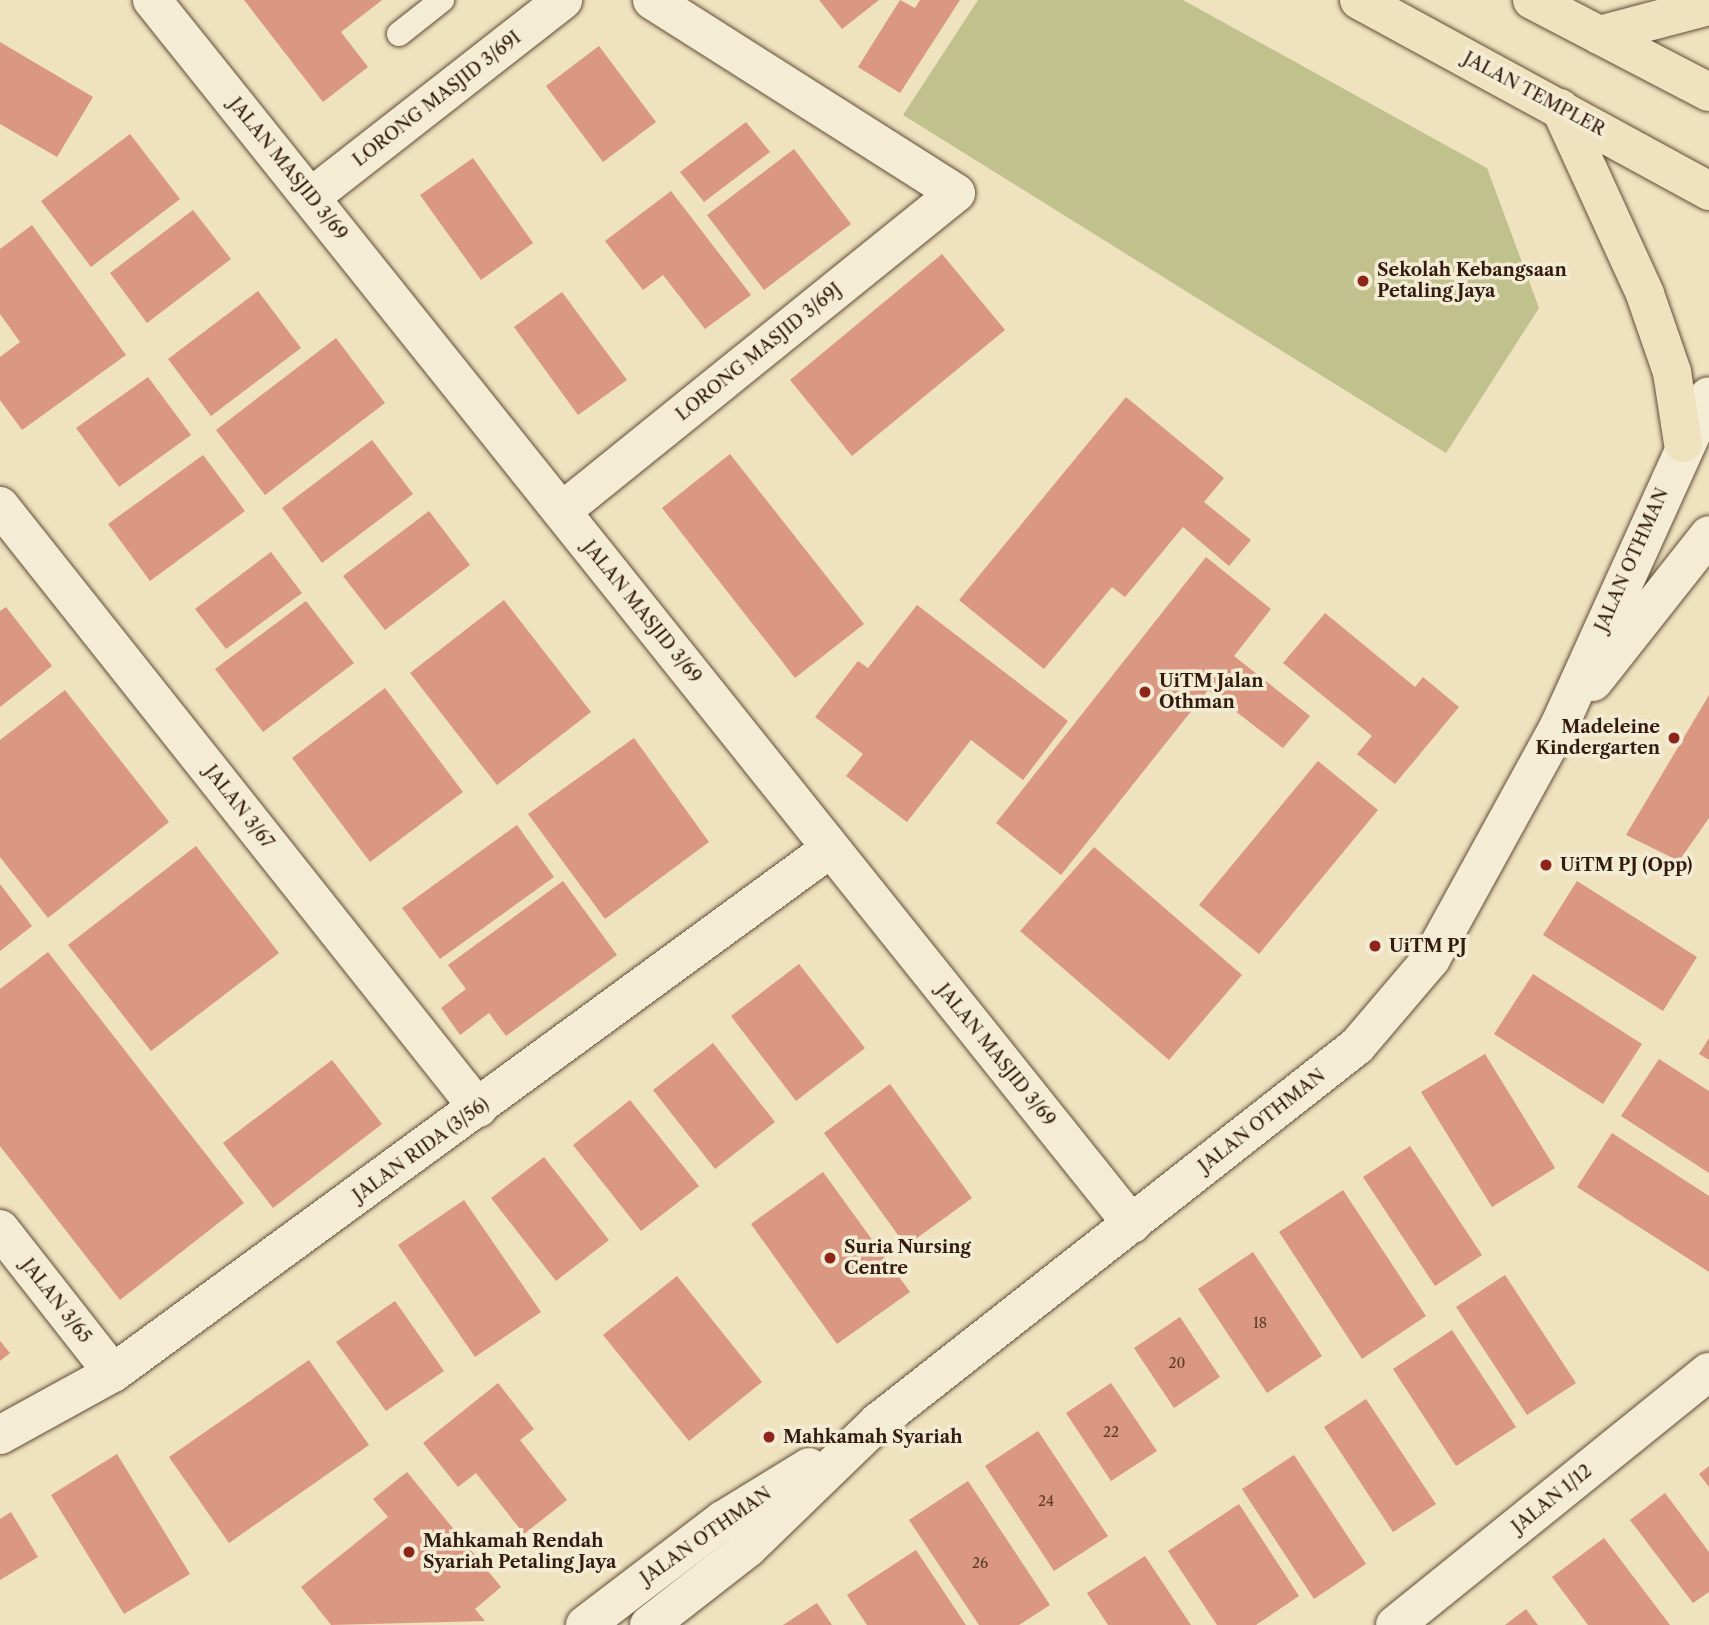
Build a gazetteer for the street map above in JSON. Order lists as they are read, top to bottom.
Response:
{
  "streets": {
    "main road": ["JALAN TEMPLER"],
    "street": [
      "LORONG MASJID 3/69I",
      "JALAN MASJID 3/69",
      "LORONG MASJID 3/69J",
      "JALAN OTHMAN",
      "JALAN 3/67",
      "JALAN RIDA (3/56)",
      "JALAN 3/65",
      "JALAN 1/12"
    ]
  },
  "crossings": [
    ["LORONG MASJID 3/69I", "JALAN MASJID 3/69"],
    ["JALAN MASJID 3/69", "LORONG MASJID 3/69J"],
    ["JALAN MASJID 3/69", "JALAN OTHMAN"],
    ["JALAN MASJID 3/69", "JALAN RIDA (3/56)"],
    ["JALAN 3/67", "JALAN RIDA (3/56)"],
    ["JALAN RIDA (3/56)", "JALAN 3/65"]
  ],
  "places": [
    "Sekolah Kebangsaan Petaling Jaya",
    "UiTM Jalan Othman",
    "Madeleine Kindergarten",
    "UiTM PJ (Opp)",
    "UiTM PJ",
    "Suria Nursing Centre",
    "Mahkamah Syariah",
    "Mahkamah Rendah Syariah Petaling Jaya"
  ],
  "house_numbers": [
    "18",
    "20",
    "22",
    "24",
    "26"
  ]
}
